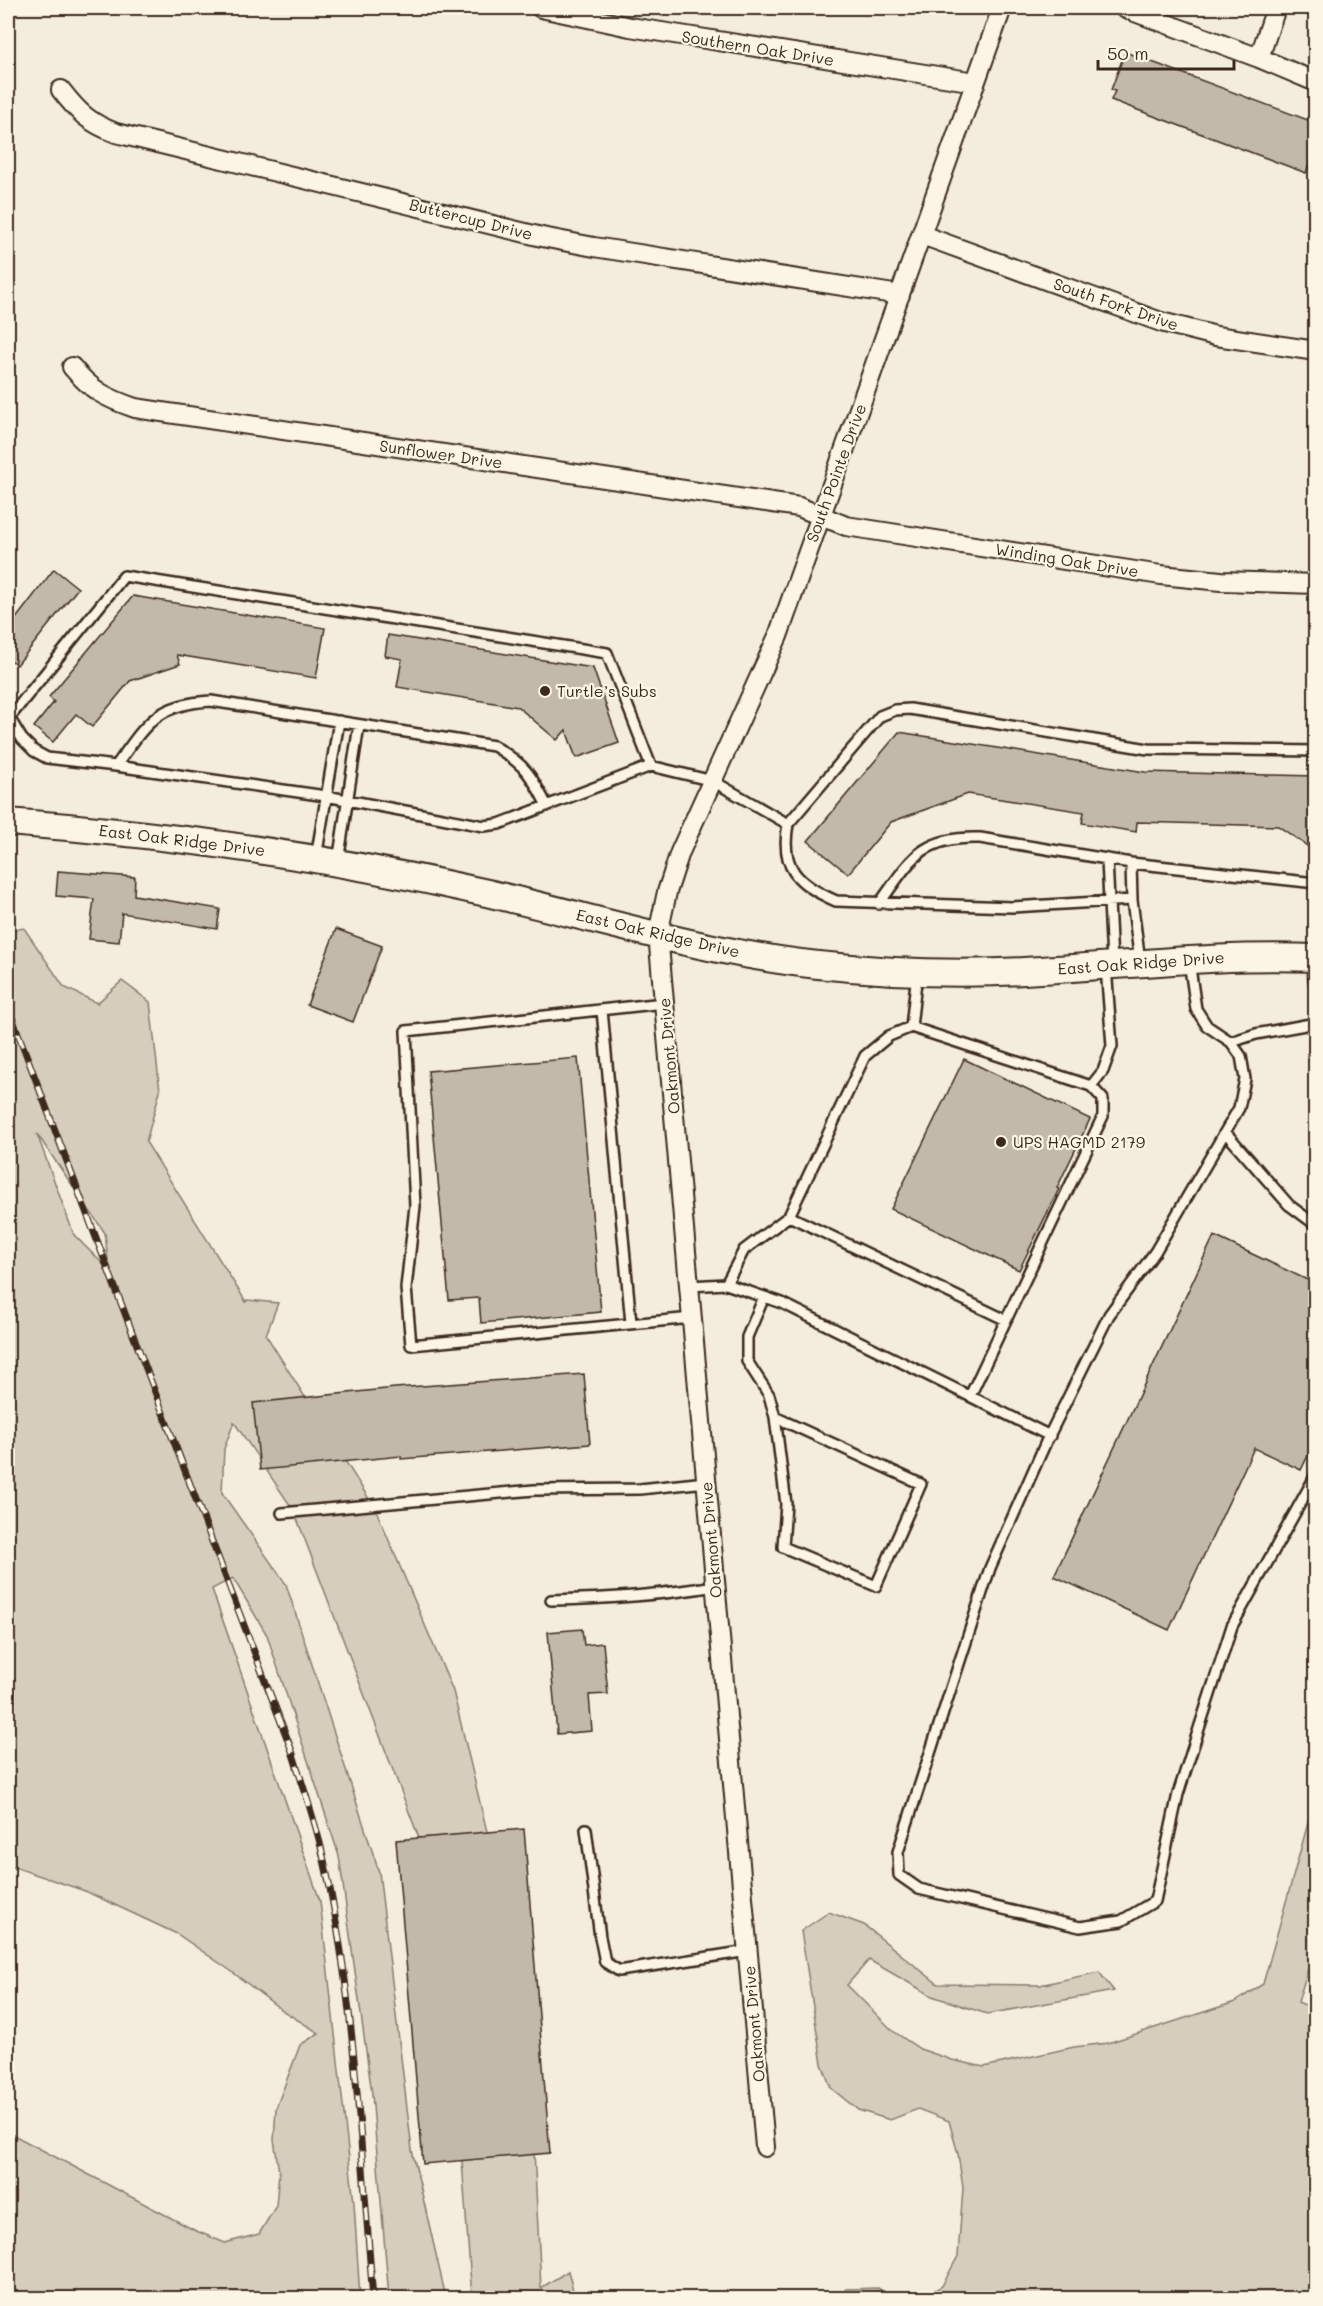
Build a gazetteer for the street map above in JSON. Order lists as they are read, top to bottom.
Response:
{
  "streets": {
    "main road": ["East Oak Ridge Drive"],
    "street": [
      "Southern Oak Drive",
      "Buttercup Drive",
      "South Fork Drive",
      "Sunflower Drive",
      "South Pointe Drive",
      "Winding Oak Drive",
      "Oakmont Drive"
    ]
  },
  "crossings": [
    ["Southern Oak Drive", "South Pointe Drive"],
    ["Buttercup Drive", "South Pointe Drive"],
    ["South Fork Drive", "South Pointe Drive"],
    ["Sunflower Drive", "South Pointe Drive"],
    ["Sunflower Drive", "Winding Oak Drive"],
    ["South Pointe Drive", "Winding Oak Drive"],
    ["South Pointe Drive", "East Oak Ridge Drive"],
    ["South Pointe Drive", "Oakmont Drive"],
    ["East Oak Ridge Drive", "Oakmont Drive"]
  ],
  "places": ["Turtle’s Subs", "UPS HAGMD 2179"],
  "scale_bar": "50 m"
}
